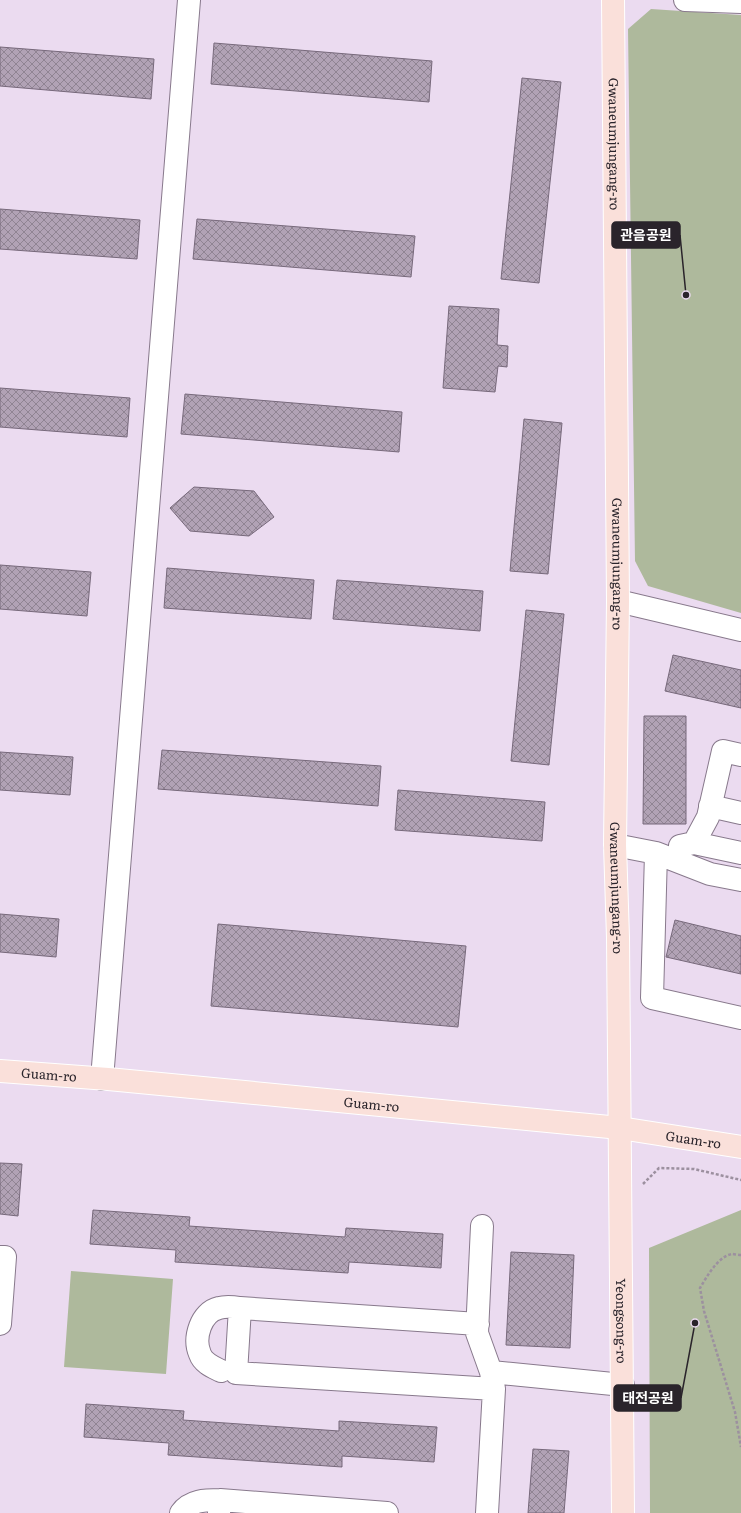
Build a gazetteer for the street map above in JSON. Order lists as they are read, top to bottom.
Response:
{
  "streets": {
    "main road": ["Gwaneumjungang-ro", "Guam-ro", "Yeongsong-ro"]
  },
  "crossings": [
    ["Gwaneumjungang-ro", "Guam-ro"],
    ["Gwaneumjungang-ro", "Yeongsong-ro"],
    ["Guam-ro", "Yeongsong-ro"]
  ],
  "places": ["관음공원", "태전공원"]
}
